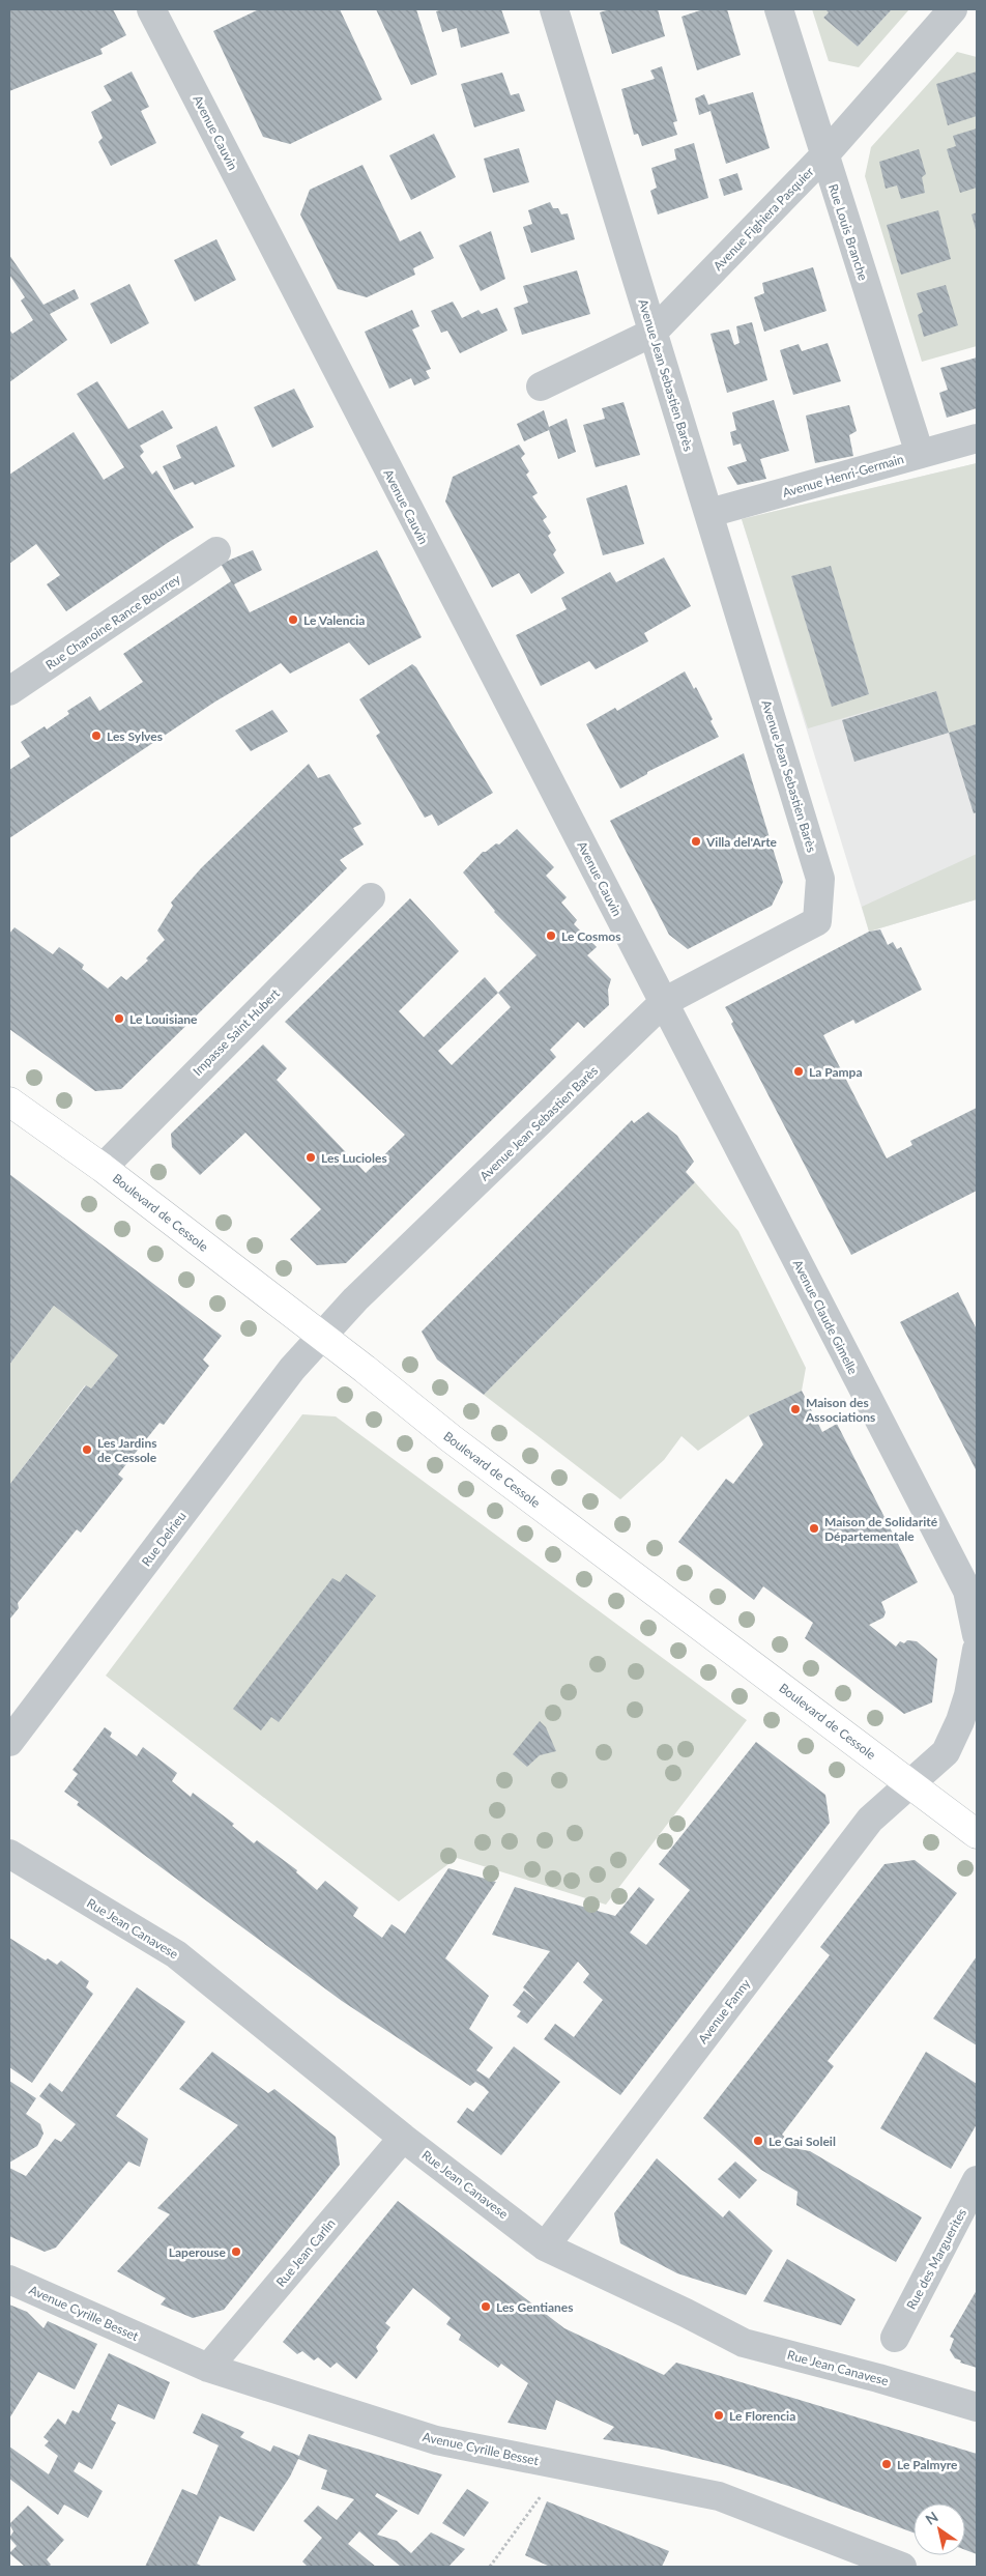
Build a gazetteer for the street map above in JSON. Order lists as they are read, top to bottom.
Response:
{
  "streets": {
    "main road": ["Boulevard de Cessole"],
    "street": [
      "Avenue Cauvin",
      "Avenue Fighiera Pasquier",
      "Rue Louis Branche",
      "Avenue Jean Sebastien Barès",
      "Avenue Henri-Germain",
      "Rue Chanoine Rance Bourrey",
      "Impasse Saint Hubert",
      "Avenue Claude Gimelle",
      "Rue Delrieu",
      "Rue Jean Canavese",
      "Avenue Fanny",
      "Rue Jean Carlin",
      "Rue des Marguerites",
      "Avenue Cyrille Besset"
    ]
  },
  "crossings": [
    ["Avenue Cauvin", "Avenue Jean Sebastien Barès"],
    ["Avenue Cauvin", "Avenue Claude Gimelle"],
    ["Avenue Fighiera Pasquier", "Rue Louis Branche"],
    ["Avenue Fighiera Pasquier", "Avenue Jean Sebastien Barès"],
    ["Rue Louis Branche", "Avenue Henri-Germain"],
    ["Avenue Jean Sebastien Barès", "Avenue Henri-Germain"],
    ["Avenue Jean Sebastien Barès", "Boulevard de Cessole"],
    ["Avenue Jean Sebastien Barès", "Avenue Claude Gimelle"],
    ["Avenue Jean Sebastien Barès", "Rue Delrieu"],
    ["Impasse Saint Hubert", "Boulevard de Cessole"],
    ["Boulevard de Cessole", "Rue Delrieu"],
    ["Boulevard de Cessole", "Avenue Fanny"],
    ["Rue Jean Canavese", "Avenue Fanny"],
    ["Rue Jean Canavese", "Rue Jean Carlin"],
    ["Rue Jean Carlin", "Avenue Cyrille Besset"]
  ],
  "places": [
    "Le Valencia",
    "Les Sylves",
    "Villa del'Arte",
    "Le Cosmos",
    "Le Louisiane",
    "La Pampa",
    "Les Lucioles",
    "Maison des Associations",
    "Les Jardins de Cessole",
    "Maison de Solidarité Départementale",
    "Le Gai Soleil",
    "Laperouse",
    "Les Gentianes",
    "Le Florencia",
    "Le Palmyre"
  ],
  "north": "top left"
}
